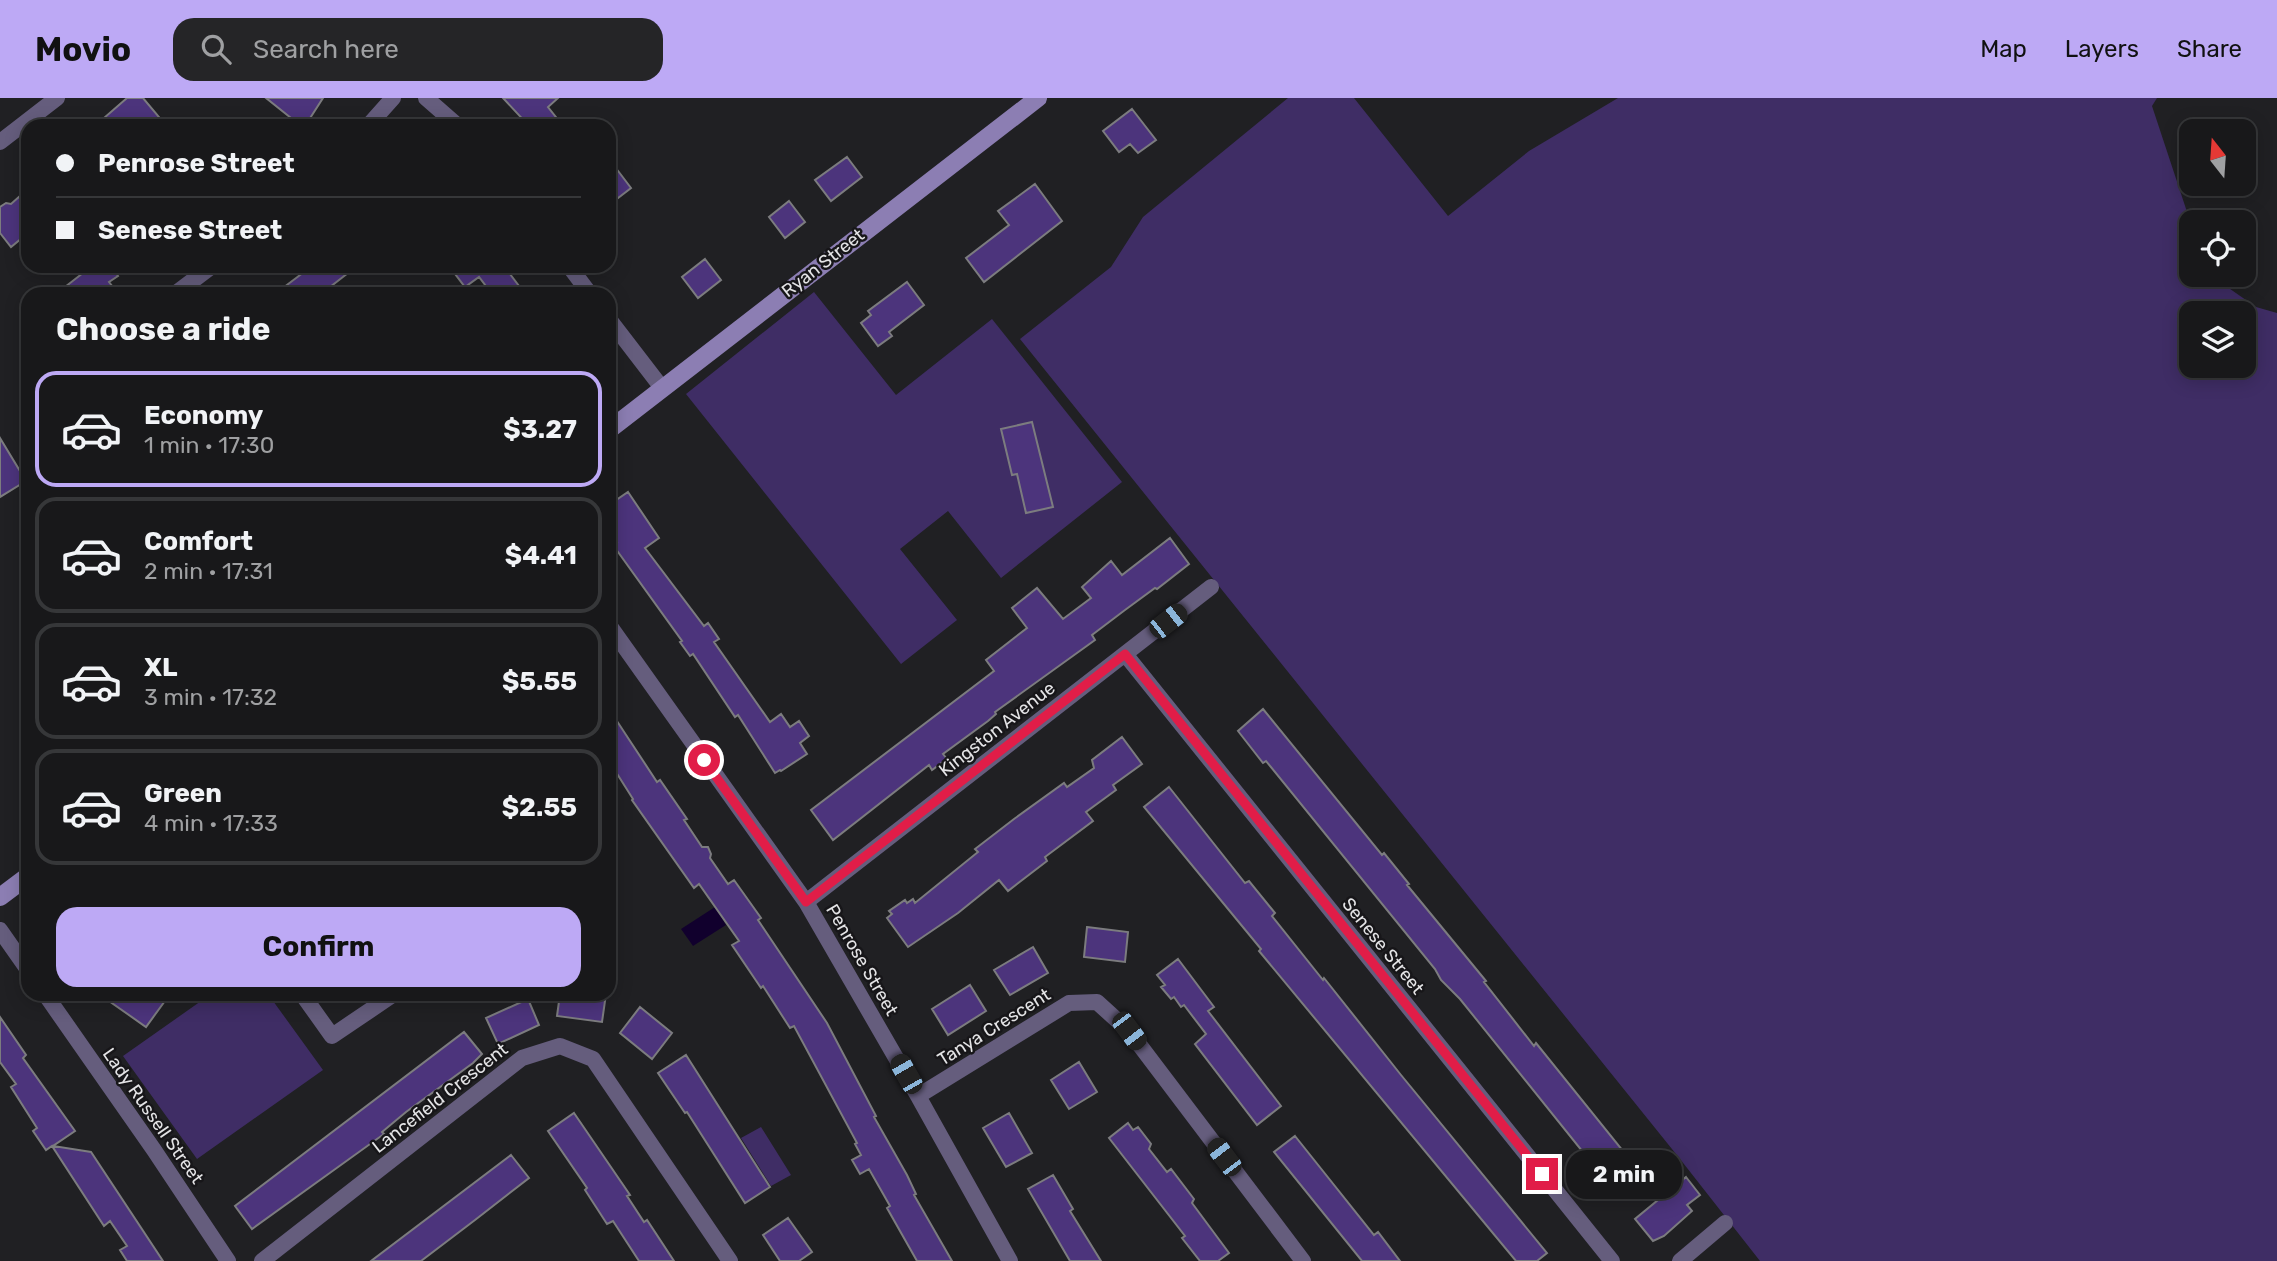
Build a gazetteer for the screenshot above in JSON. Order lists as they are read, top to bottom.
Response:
{
  "streets": {
    "street": [
      "Ryan Street",
      "Kingston Avenue",
      "Senese Street",
      "Penrose Street",
      "Tanya Crescent",
      "Lancefield Crescent",
      "Lady Russell Street"
    ]
  },
  "crossings": [
    ["Kingston Avenue", "Senese Street"],
    ["Kingston Avenue", "Penrose Street"],
    ["Penrose Street", "Tanya Crescent"]
  ],
  "north": "top",
  "page": {
    "header": "Movio",
    "search": "Search here",
    "nav": ["Map", "Layers", "Share"],
    "banner": ["Penrose Street", "Senese Street"],
    "heading": "Choose a ride",
    "list": [
      {
        "name": "Economy",
        "note": "1 min · 17:30",
        "value": "$3.27"
      },
      {
        "name": "Comfort",
        "note": "2 min · 17:31",
        "value": "$4.41"
      },
      {
        "name": "XL",
        "note": "3 min · 17:32",
        "value": "$5.55"
      },
      {
        "name": "Green",
        "note": "4 min · 17:33",
        "value": "$2.55"
      }
    ],
    "buttons": "Confirm",
    "bubble": "2 min"
  }
}
